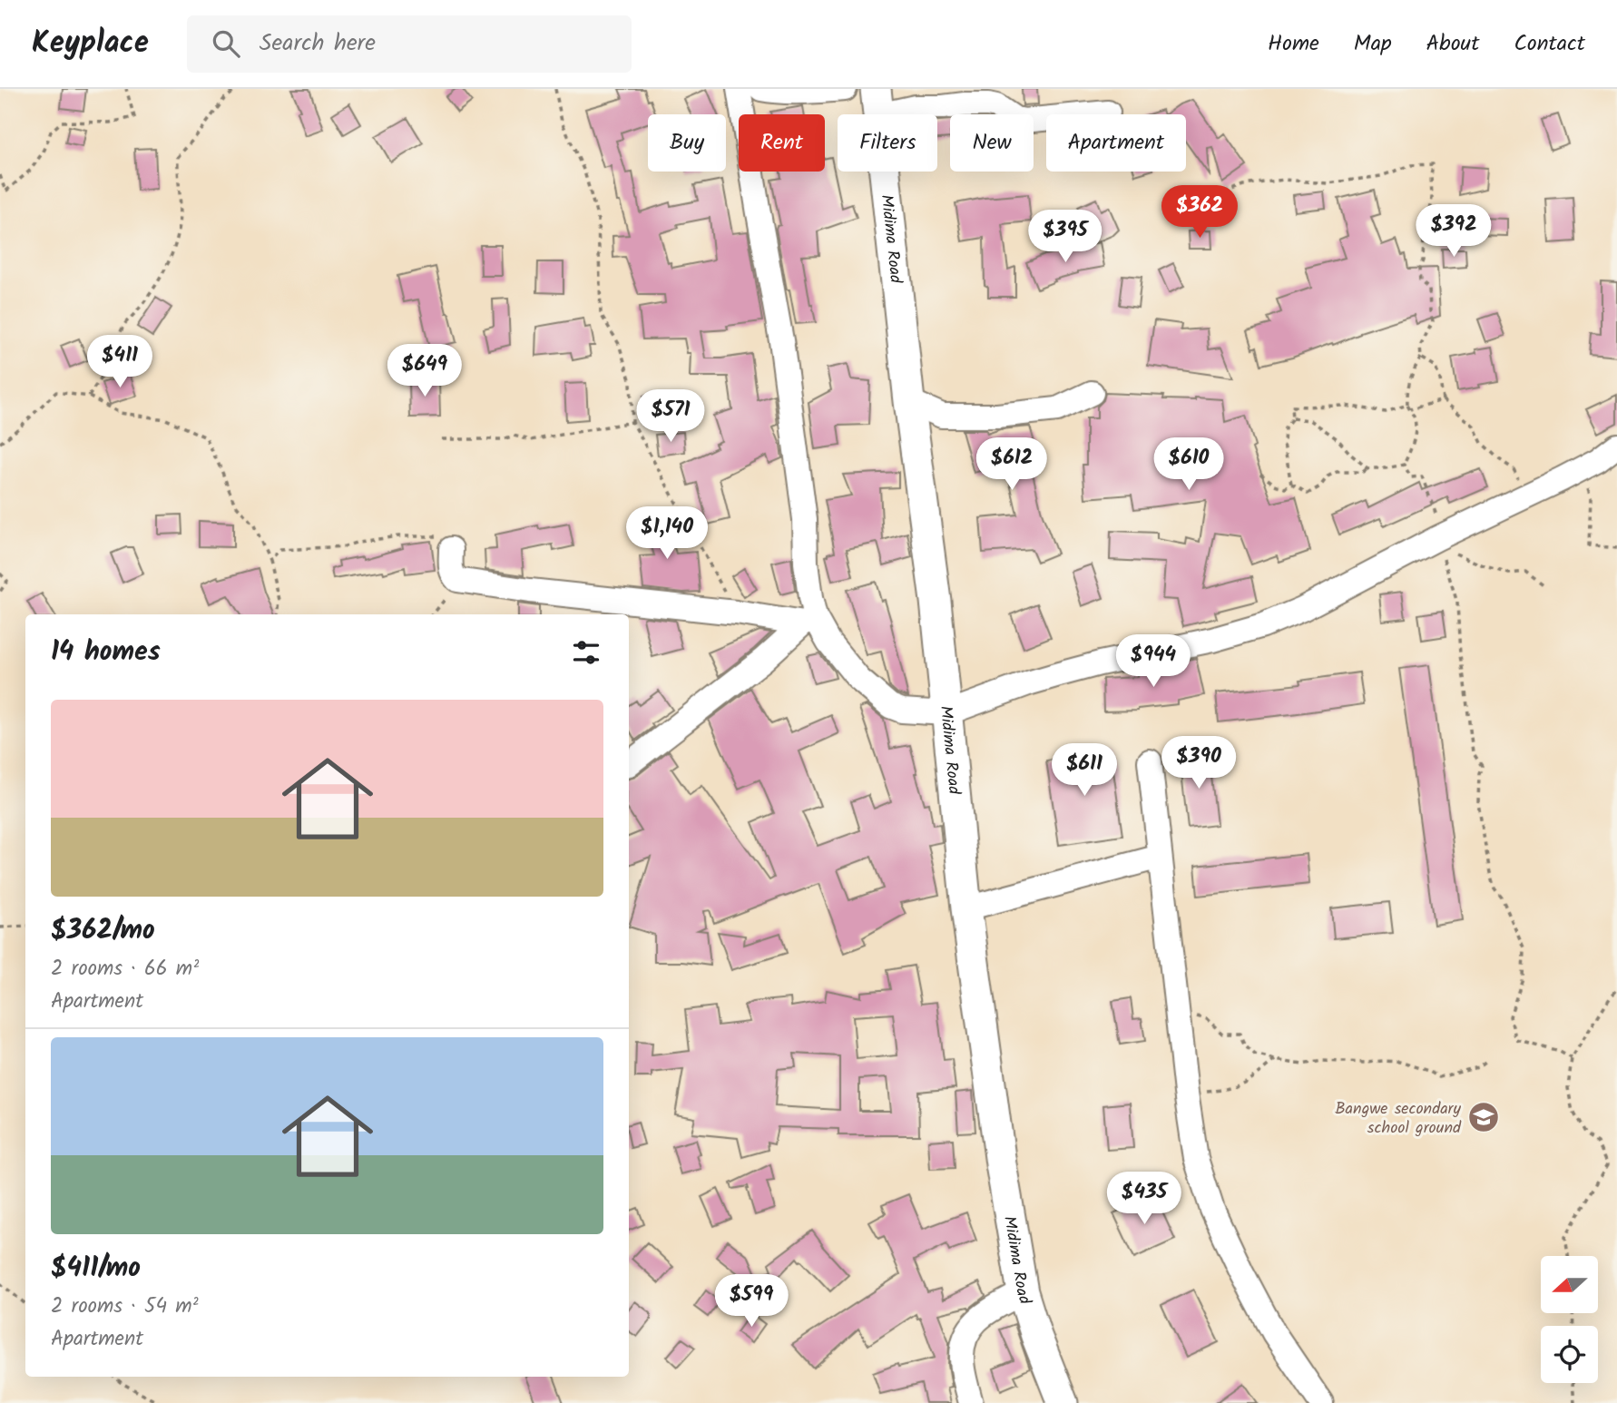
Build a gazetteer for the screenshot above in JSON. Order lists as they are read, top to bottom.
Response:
{
  "streets": {
    "main road": ["Midima Road"]
  },
  "places": {
    "school or university": ["Bangwe secondary school ground"]
  },
  "north": "left",
  "page": {
    "header": "Keyplace",
    "search": "Search here",
    "nav": [
      "Home",
      "Map",
      "About",
      "Contact"
    ],
    "chip": [
      "Buy",
      "Rent",
      "Filters",
      "New",
      "Apartment"
    ],
    "price": [
      "$362",
      "$392",
      "$395",
      "$411",
      "$649",
      "$571",
      "$612",
      "$610",
      "$1,140",
      "$944",
      "$390",
      "$611",
      "$435",
      "$599"
    ],
    "heading": "14 homes",
    "list": [
      {
        "name": "$362/mo",
        "note": "2 rooms · 66 m² · Apartment"
      },
      {
        "name": "$411/mo",
        "note": "2 rooms · 54 m² · Apartment"
      }
    ]
  }
}
